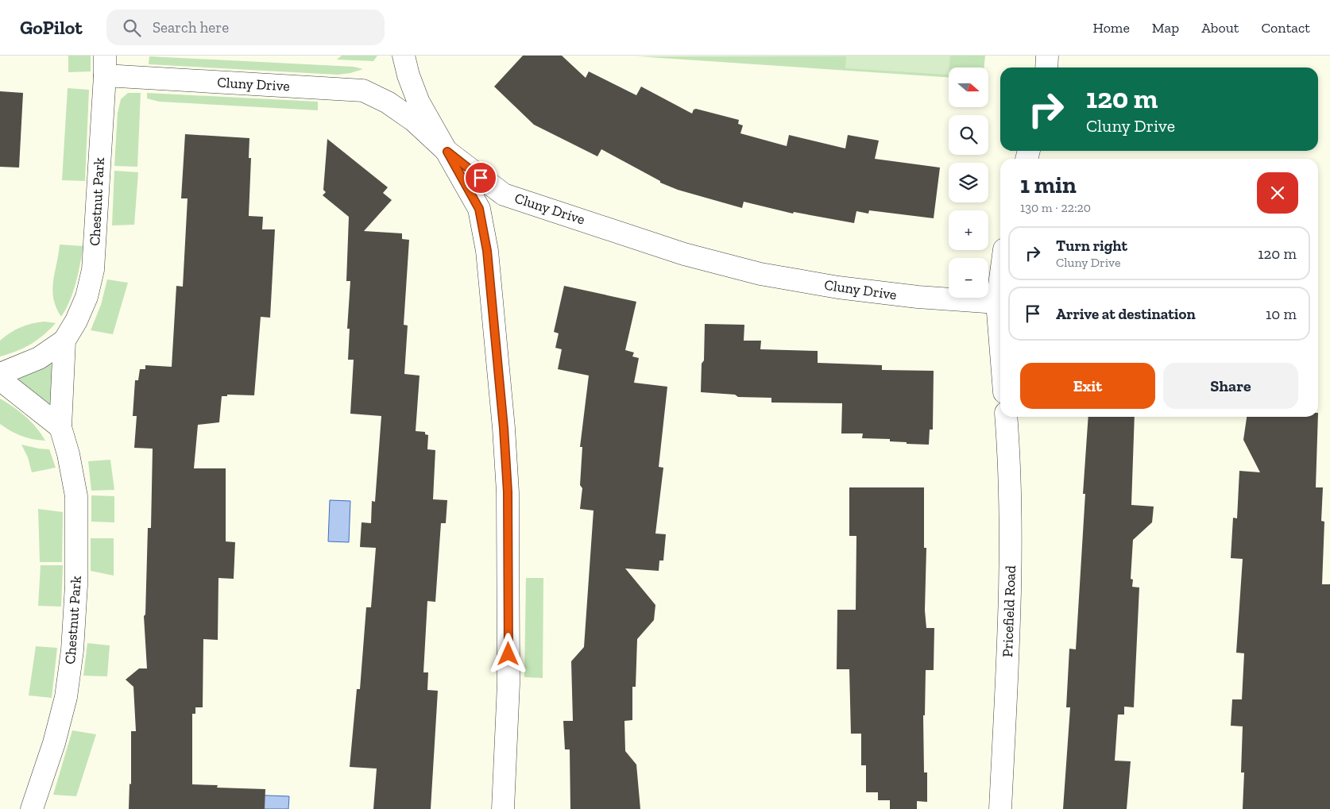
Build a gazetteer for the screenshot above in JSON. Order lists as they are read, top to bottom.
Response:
{
  "streets": {
    "street": ["Cluny Drive", "Chestnut Park", "Pricefield Road"]
  },
  "crossings": [
    ["Cluny Drive", "Chestnut Park"]
  ],
  "north": "right",
  "page": {
    "header": "GoPilot",
    "search": "Search here",
    "nav": [
      "Home",
      "Map",
      "About",
      "Contact"
    ],
    "map_buttons": ["+", "−"],
    "turn": ["120 m", "Cluny Drive"],
    "heading": ["1 min", "130 m · 22:20"],
    "list": [
      {
        "name": "Turn right",
        "note": "Cluny Drive",
        "value": "120 m"
      },
      {
        "name": "Arrive at destination",
        "value": "10 m"
      }
    ],
    "buttons": ["Exit", "Share"]
  }
}
